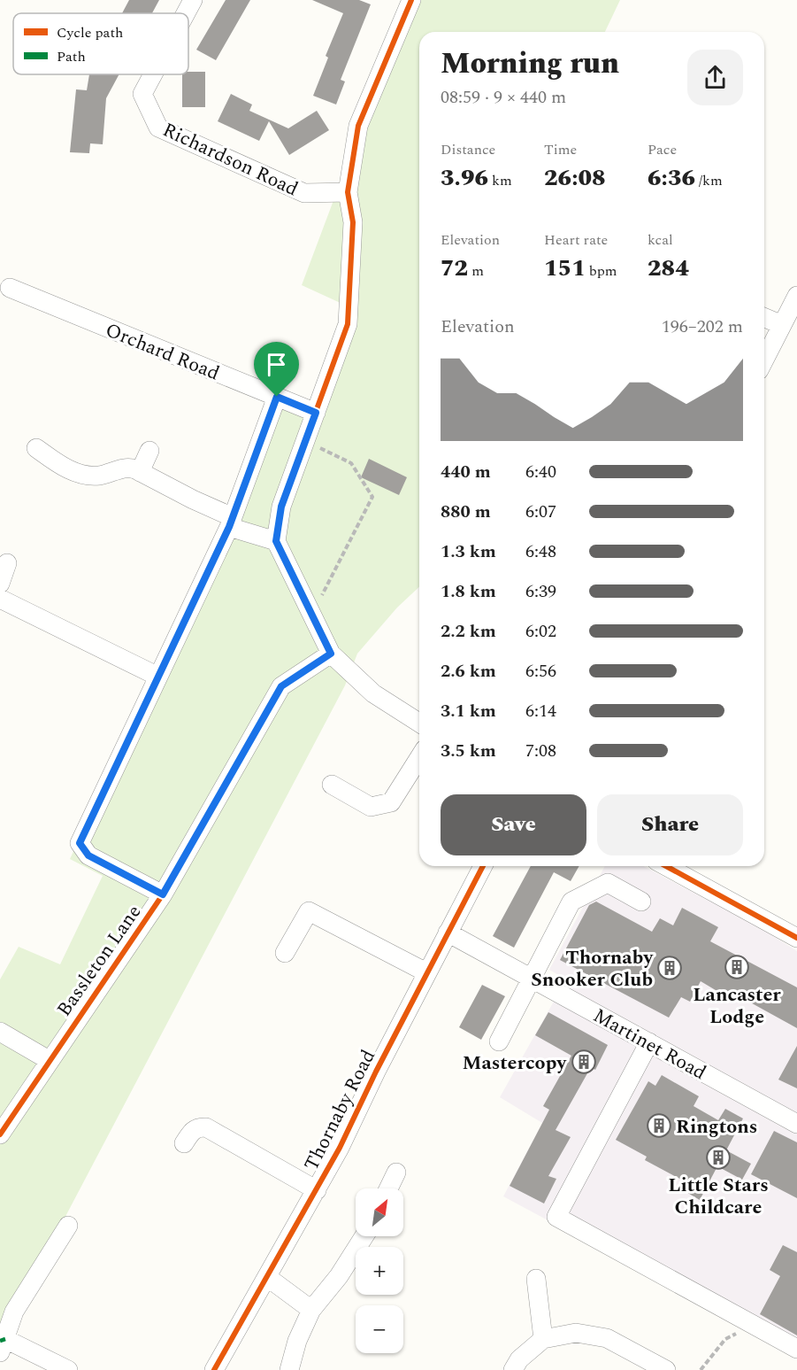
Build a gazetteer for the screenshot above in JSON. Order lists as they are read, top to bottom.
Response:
{
  "streets": {
    "street": [
      "Richardson Road",
      "Orchard Road",
      "Bassleton Lane",
      "Martinet Road",
      "Thornaby Road"
    ]
  },
  "crossings": [
    ["Martinet Road", "Thornaby Road"]
  ],
  "places": {
    "building": [
      "Lancaster Lodge",
      "Thornaby Snooker Club",
      "Mastercopy",
      "Ringtons",
      "Little Stars Childcare"
    ]
  },
  "legend": ["Cycle path", "Path"],
  "north": "top right",
  "page": {
    "heading": ["Morning run", "08:59 · 9 × 440 m"],
    "stats": [
      ["Distance", "3.96 km"],
      ["Time", "26:08"],
      ["Pace", "6:36 /km"],
      ["Elevation", "72 m"],
      ["Heart rate", "151 bpm"],
      ["kcal", "284"]
    ],
    "chart": ["Elevation", "196–202 m"],
    "list": [
      {
        "name": "440 m",
        "note": "6:40"
      },
      {
        "name": "880 m",
        "note": "6:07"
      },
      {
        "name": "1.3 km",
        "note": "6:48"
      },
      {
        "name": "1.8 km",
        "note": "6:39"
      },
      {
        "name": "2.2 km",
        "note": "6:02"
      },
      {
        "name": "2.6 km",
        "note": "6:56"
      },
      {
        "name": "3.1 km",
        "note": "6:14"
      },
      {
        "name": "3.5 km",
        "note": "7:08"
      }
    ],
    "buttons": ["Save", "Share"],
    "map_buttons": ["+", "−"]
  }
}
